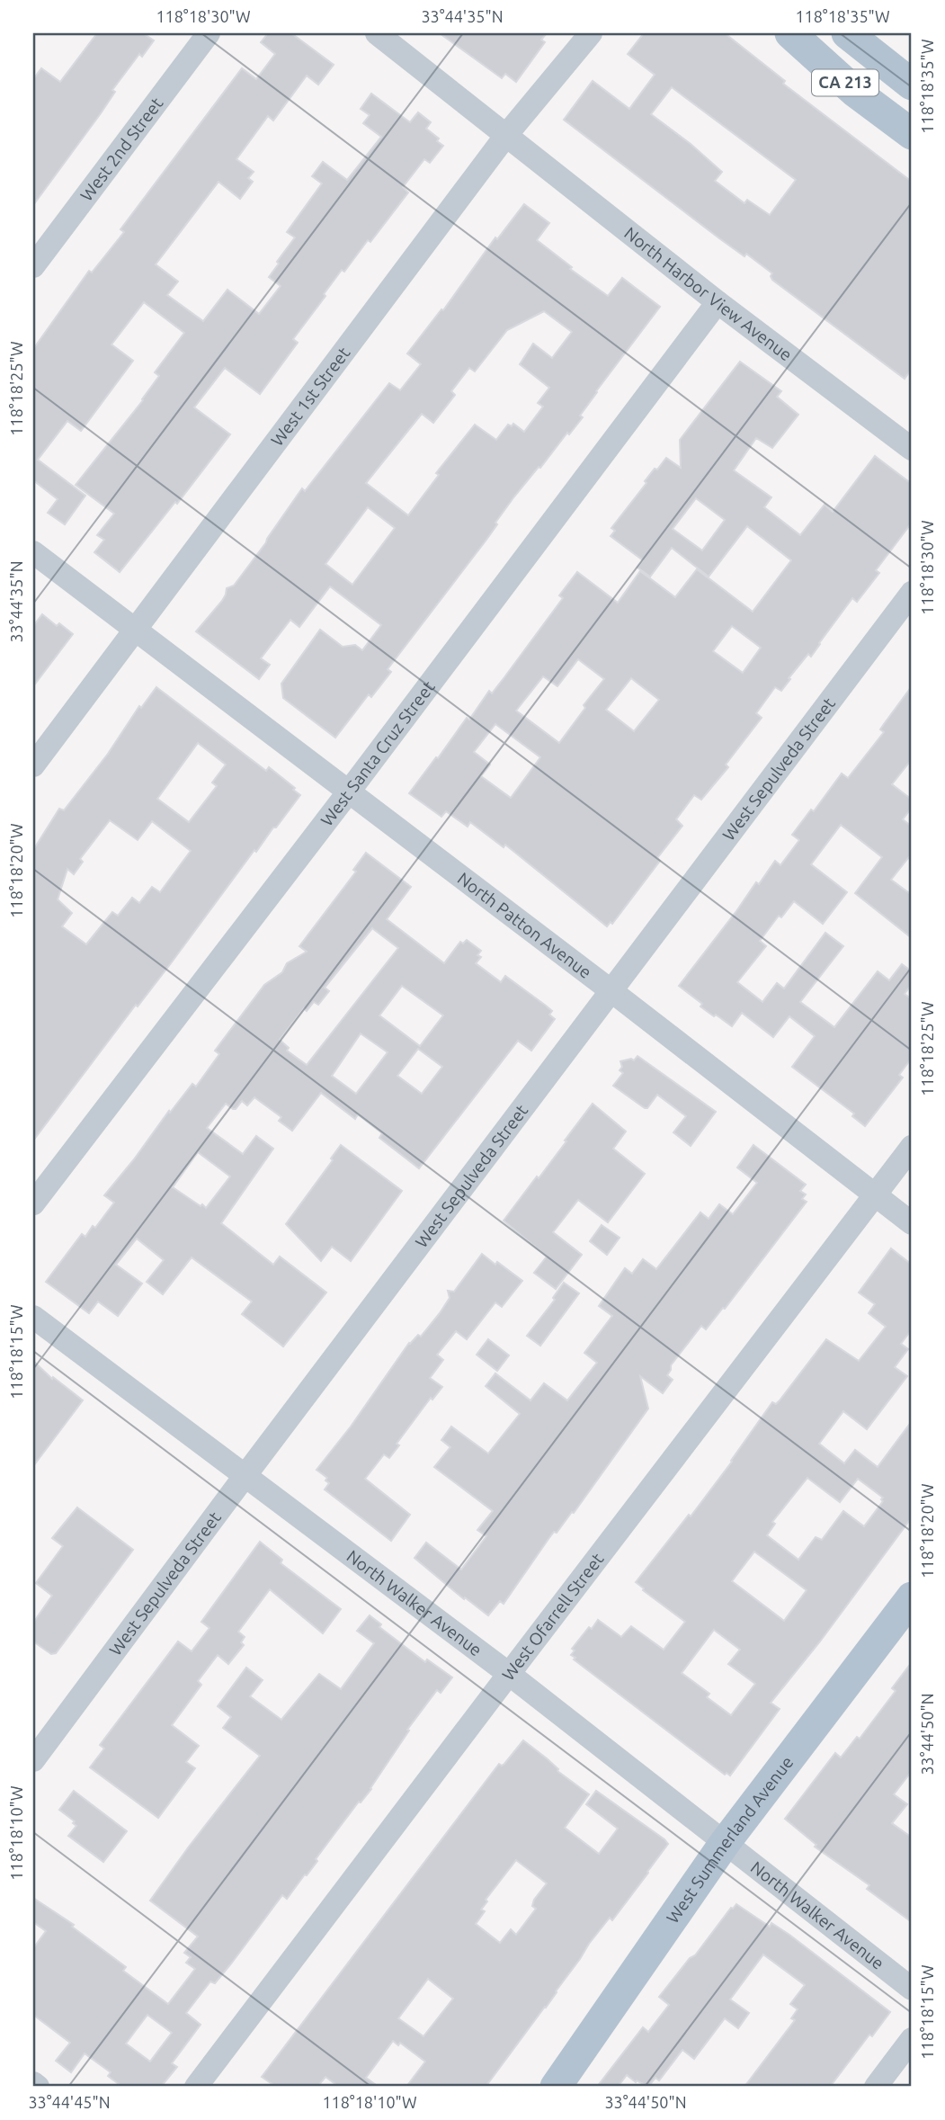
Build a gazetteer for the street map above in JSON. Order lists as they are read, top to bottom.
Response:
{
  "streets": {
    "main road": ["CA 213", "West Summerland Avenue"],
    "street": [
      "West 2nd Street",
      "North Harbor View Avenue",
      "West 1st Street",
      "West Santa Cruz Street",
      "West Sepulveda Street",
      "North Patton Avenue",
      "North Walker Avenue",
      "West Ofarrell Street"
    ]
  },
  "crossings": [
    ["North Harbor View Avenue", "West 1st Street"],
    ["North Harbor View Avenue", "West Santa Cruz Street"],
    ["West 1st Street", "North Patton Avenue"],
    ["West Santa Cruz Street", "North Patton Avenue"],
    ["West Sepulveda Street", "North Patton Avenue"],
    ["West Sepulveda Street", "North Walker Avenue"],
    ["North Patton Avenue", "West Ofarrell Street"],
    ["North Walker Avenue", "West Ofarrell Street"],
    ["North Walker Avenue", "West Summerland Avenue"]
  ],
  "coordinates": [
    "118°18'30\"W",
    "33°44'35\"N",
    "118°18'35\"W",
    "118°18'25\"W",
    "118°18'20\"W",
    "118°18'15\"W",
    "33°44'50\"N",
    "118°18'10\"W",
    "33°44'45\"N"
  ]
}
